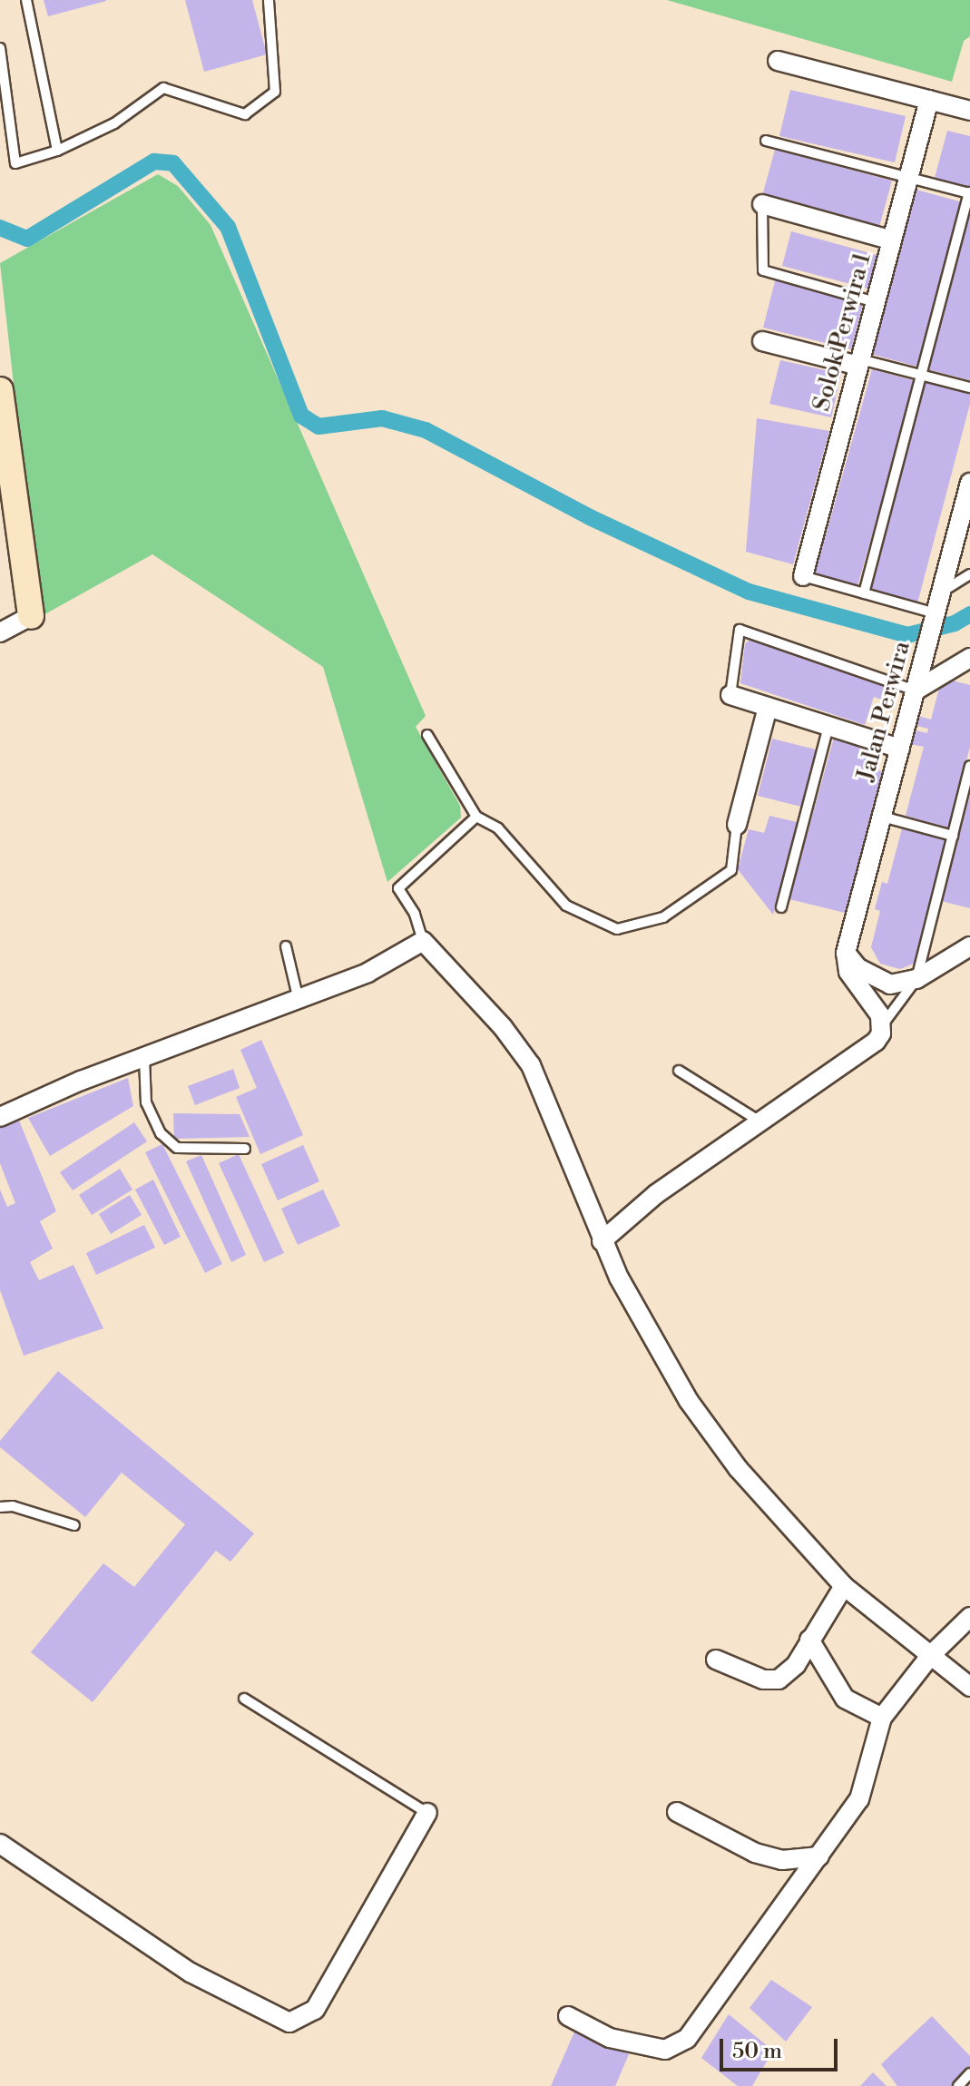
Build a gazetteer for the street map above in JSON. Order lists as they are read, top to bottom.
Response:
{
  "streets": {
    "street": ["Solok Perwira 1", "Jalan Perwira"]
  },
  "scale_bar": "50 m"
}
